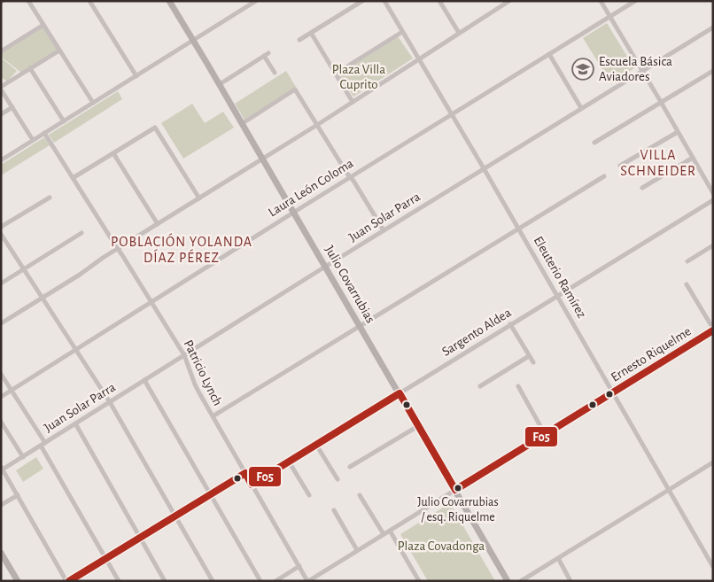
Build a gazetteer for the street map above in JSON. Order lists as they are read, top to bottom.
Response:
{
  "streets": {
    "street": [
      "Laura León Coloma",
      "Juan Solar Parra",
      "Eleuterio Ramírez",
      "Julio Covarrubias",
      "Sargento Aldea",
      "Ernesto Riquelme",
      "Patricio Lynch"
    ]
  },
  "crossings": [
    ["Laura León Coloma", "Eleuterio Ramírez"],
    ["Laura León Coloma", "Julio Covarrubias"],
    ["Laura León Coloma", "Patricio Lynch"],
    ["Juan Solar Parra", "Eleuterio Ramírez"],
    ["Juan Solar Parra", "Julio Covarrubias"],
    ["Juan Solar Parra", "Patricio Lynch"],
    ["Eleuterio Ramírez", "Sargento Aldea"],
    ["Eleuterio Ramírez", "Ernesto Riquelme"],
    ["Julio Covarrubias", "Sargento Aldea"],
    ["Julio Covarrubias", "Ernesto Riquelme"],
    ["Sargento Aldea", "Patricio Lynch"],
    ["Ernesto Riquelme", "Patricio Lynch"]
  ],
  "districts": ["VILLA SCHNEIDER", "POBLACIÓN YOLANDA DÍAZ PÉREZ"],
  "parks": ["Plaza Villa Cuprito", "Plaza Covadonga"],
  "places": {
    "school or university": ["Escuela Básica Aviadores"],
    "other": ["Julio Covarrubias / esq. Riquelme"]
  },
  "lines": ["transit line F05"]
}
